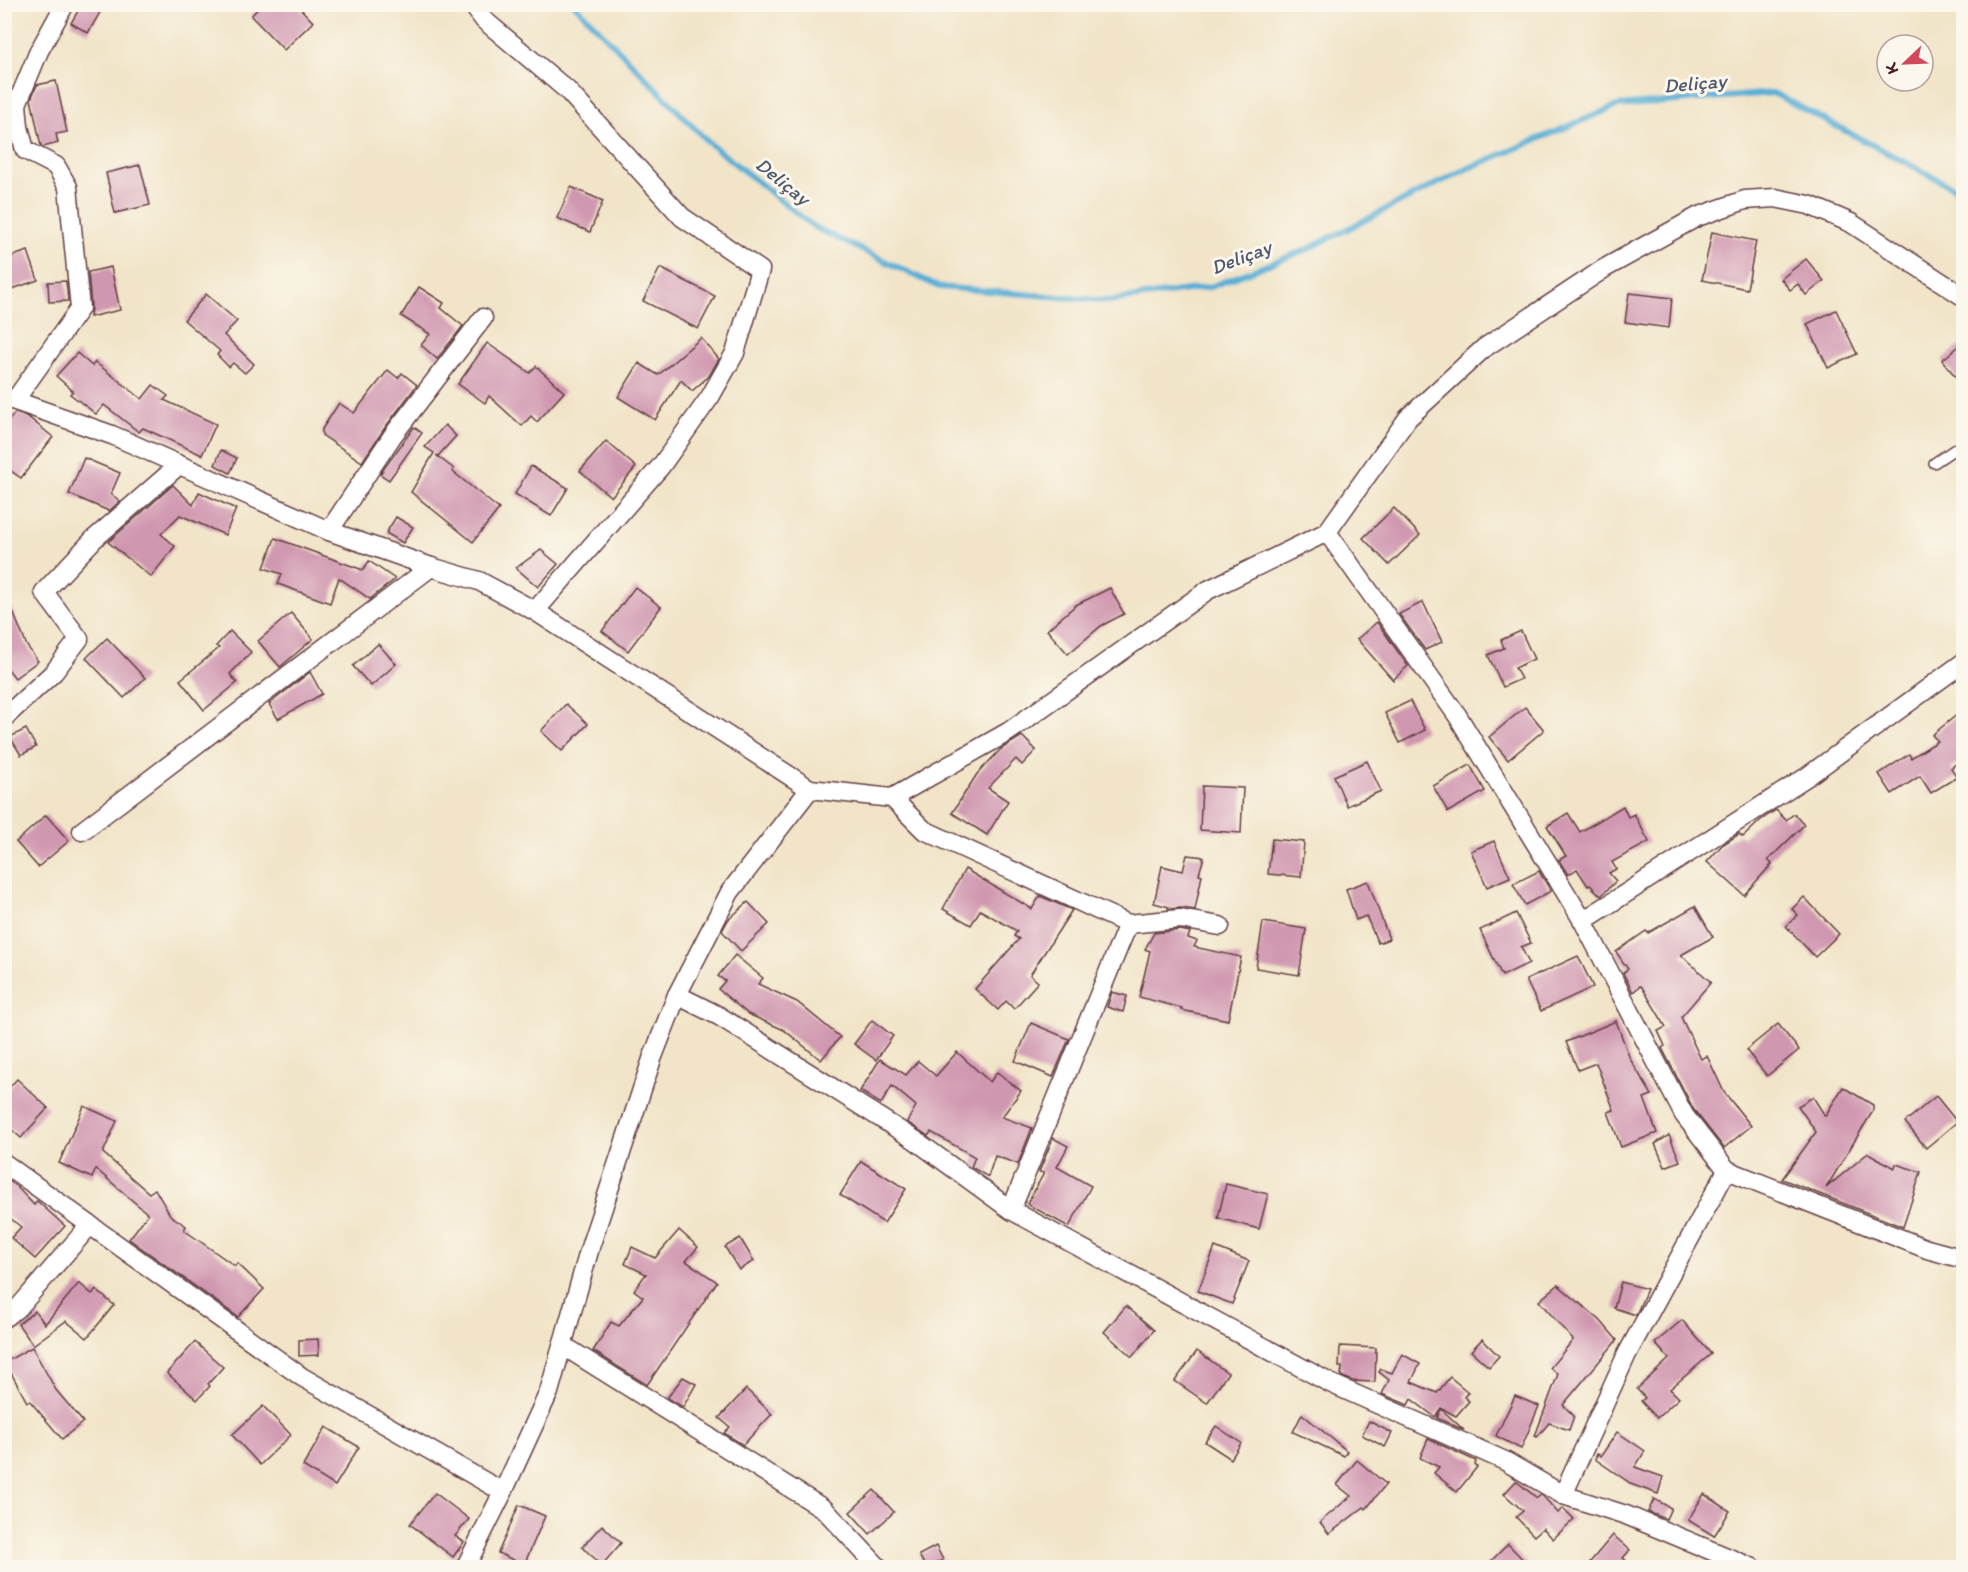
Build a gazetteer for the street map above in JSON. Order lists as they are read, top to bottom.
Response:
{
  "water": ["Deliçay"],
  "north": "bottom left"
}
